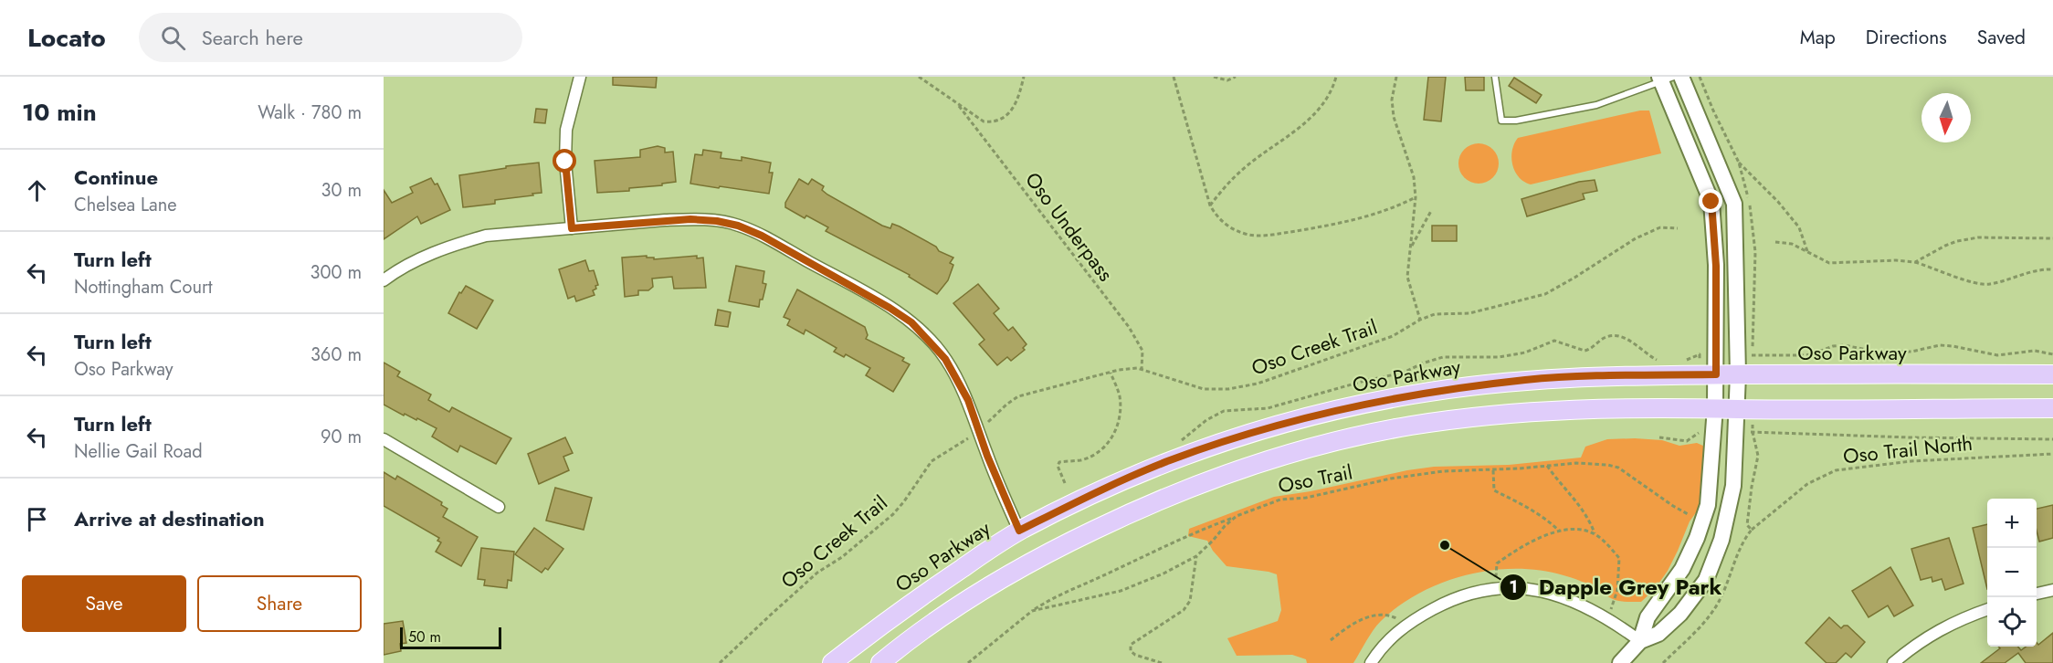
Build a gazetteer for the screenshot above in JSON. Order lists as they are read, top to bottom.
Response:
{
  "streets": {
    "main road": ["Oso Parkway"],
    "path": [
      "Oso Underpass",
      "Oso Creek Trail",
      "Oso Trail North",
      "Oso Trail"
    ]
  },
  "crossings": [
    ["Oso Underpass", "Oso Creek Trail"]
  ],
  "places": ["Dapple Grey Park"],
  "scale_bar": "50 m",
  "north": "bottom",
  "page": {
    "header": "Locato",
    "search": "Search here",
    "nav": ["Map", "Directions", "Saved"],
    "heading": ["10 min", "Walk · 780 m"],
    "list": [
      ["Continue", "Chelsea Lane", "30 m"],
      ["Turn left", "Nottingham Court", "300 m"],
      ["Turn left", "Oso Parkway", "360 m"],
      ["Turn left", "Nellie Gail Road", "90 m"],
      "Arrive at destination"
    ],
    "map_buttons": ["+", "−"],
    "buttons": ["Save", "Share"],
    "scale": "50 m"
  }
}
